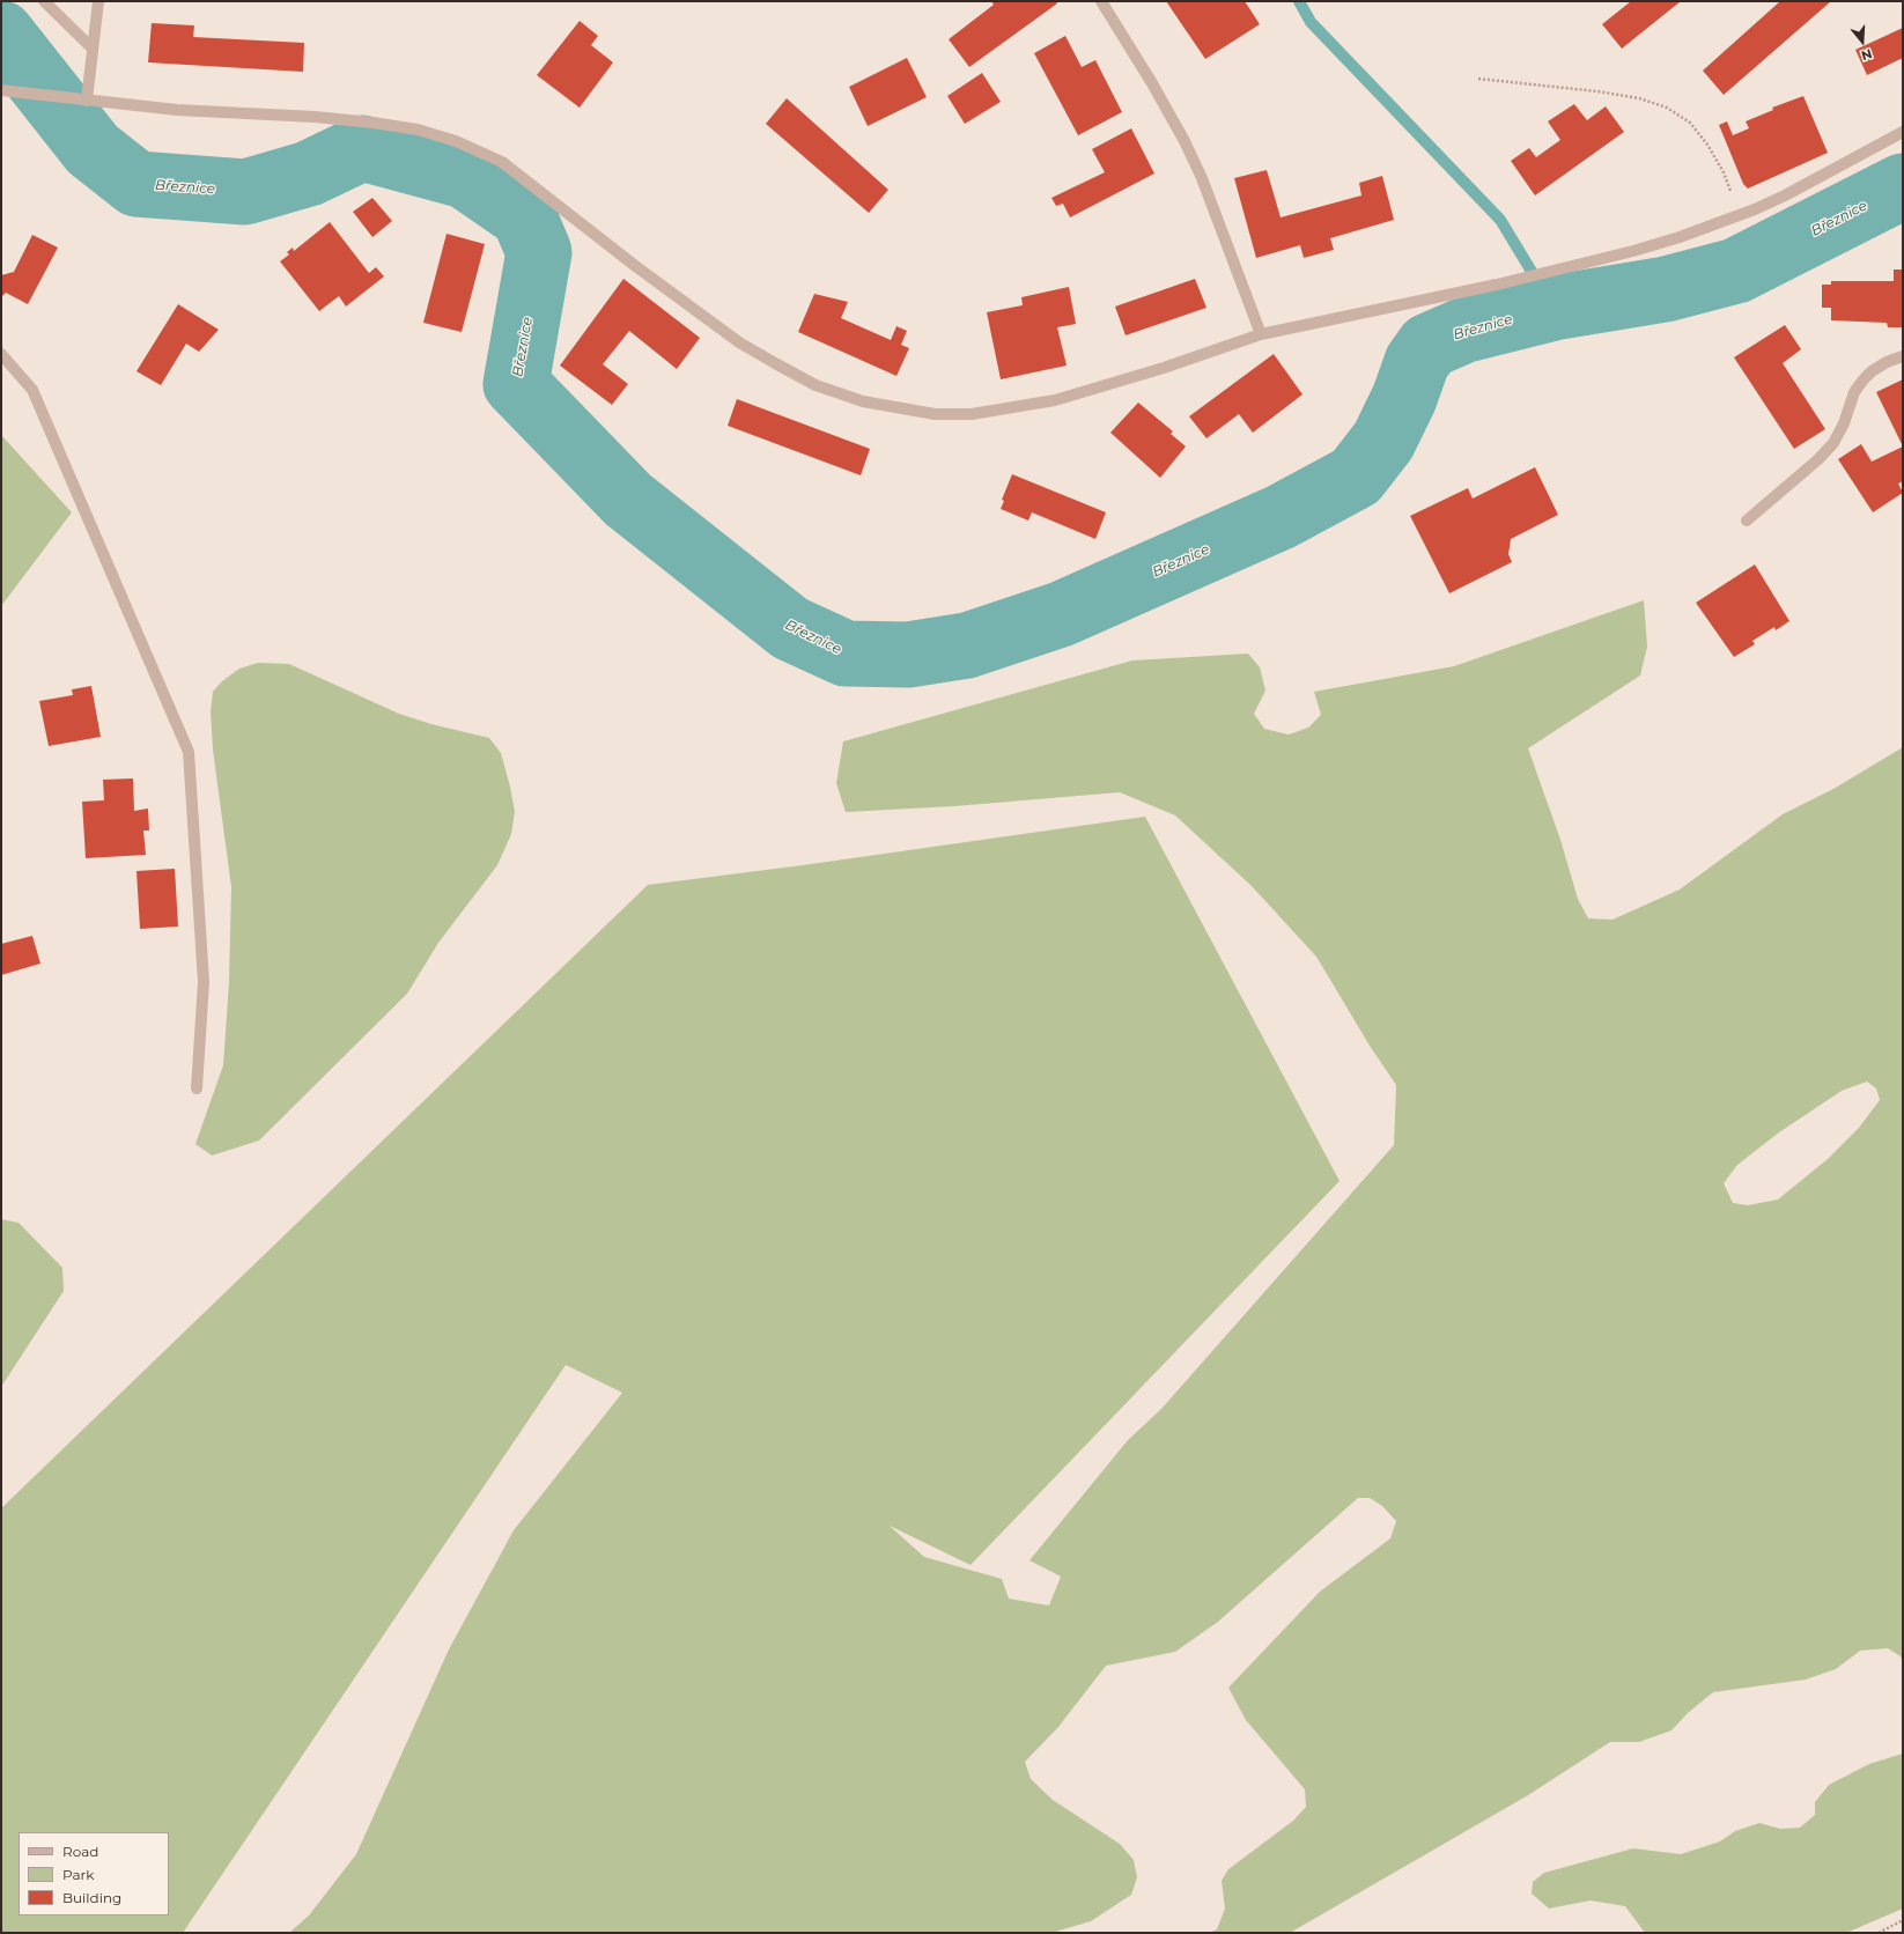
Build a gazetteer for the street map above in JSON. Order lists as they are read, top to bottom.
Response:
{
  "water": ["Březnice"],
  "legend": ["Road", "Park", "Building"],
  "north": "bottom"
}
